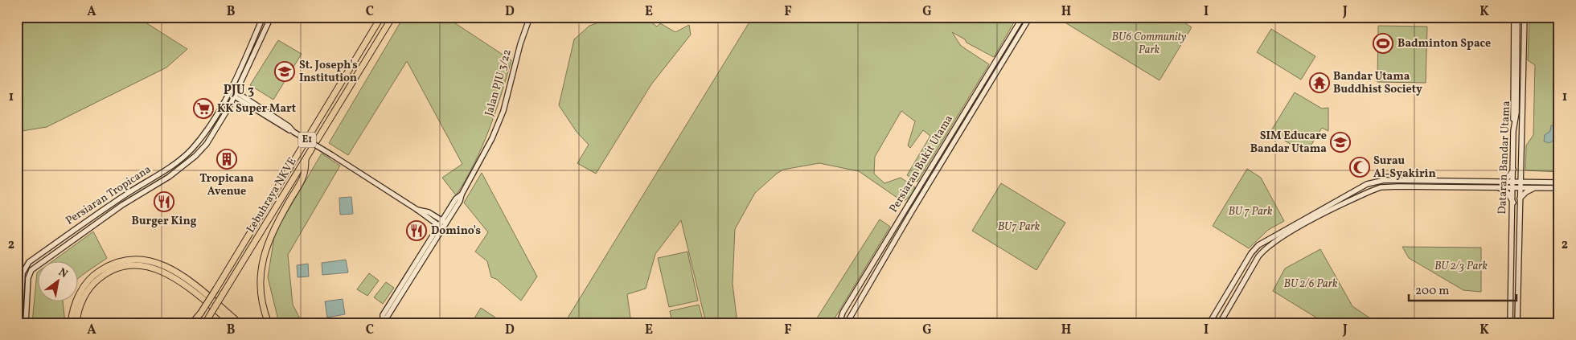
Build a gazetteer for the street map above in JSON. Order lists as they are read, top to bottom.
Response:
{
  "streets": {
    "highway": ["E1", "Lebuhraya NKVE"],
    "main road": [
      "Jalan PJU 3/22",
      "Dataran Bandar Utama",
      "Persiaran Bukit Utama",
      "Persiaran Tropicana"
    ]
  },
  "districts": ["PJU 3"],
  "parks": [
    "BU6 Community Park",
    "BU 7 Park",
    "BU7 Park",
    "BU 2/3 Park",
    "BU 2/6 Park"
  ],
  "places": {
    "sports": ["Badminton Space"],
    "school or university": ["St. Joseph's Institution", "SIM Educare Bandar Utama"],
    "temple": ["Bandar Utama Buddhist Society"],
    "supermarket": ["KK Super Mart"],
    "building": ["Tropicana Avenue"],
    "mosque": ["Surau Al-Syakirin"],
    "restaurant": ["Burger King", "Domino's"]
  },
  "scale_bar": "200 m",
  "north": "top right",
  "grid": {
    "columns": [
      "A",
      "B",
      "C",
      "D",
      "E",
      "F",
      "G",
      "H",
      "I",
      "J",
      "K"
    ],
    "rows": ["1", "2"]
  }
}
